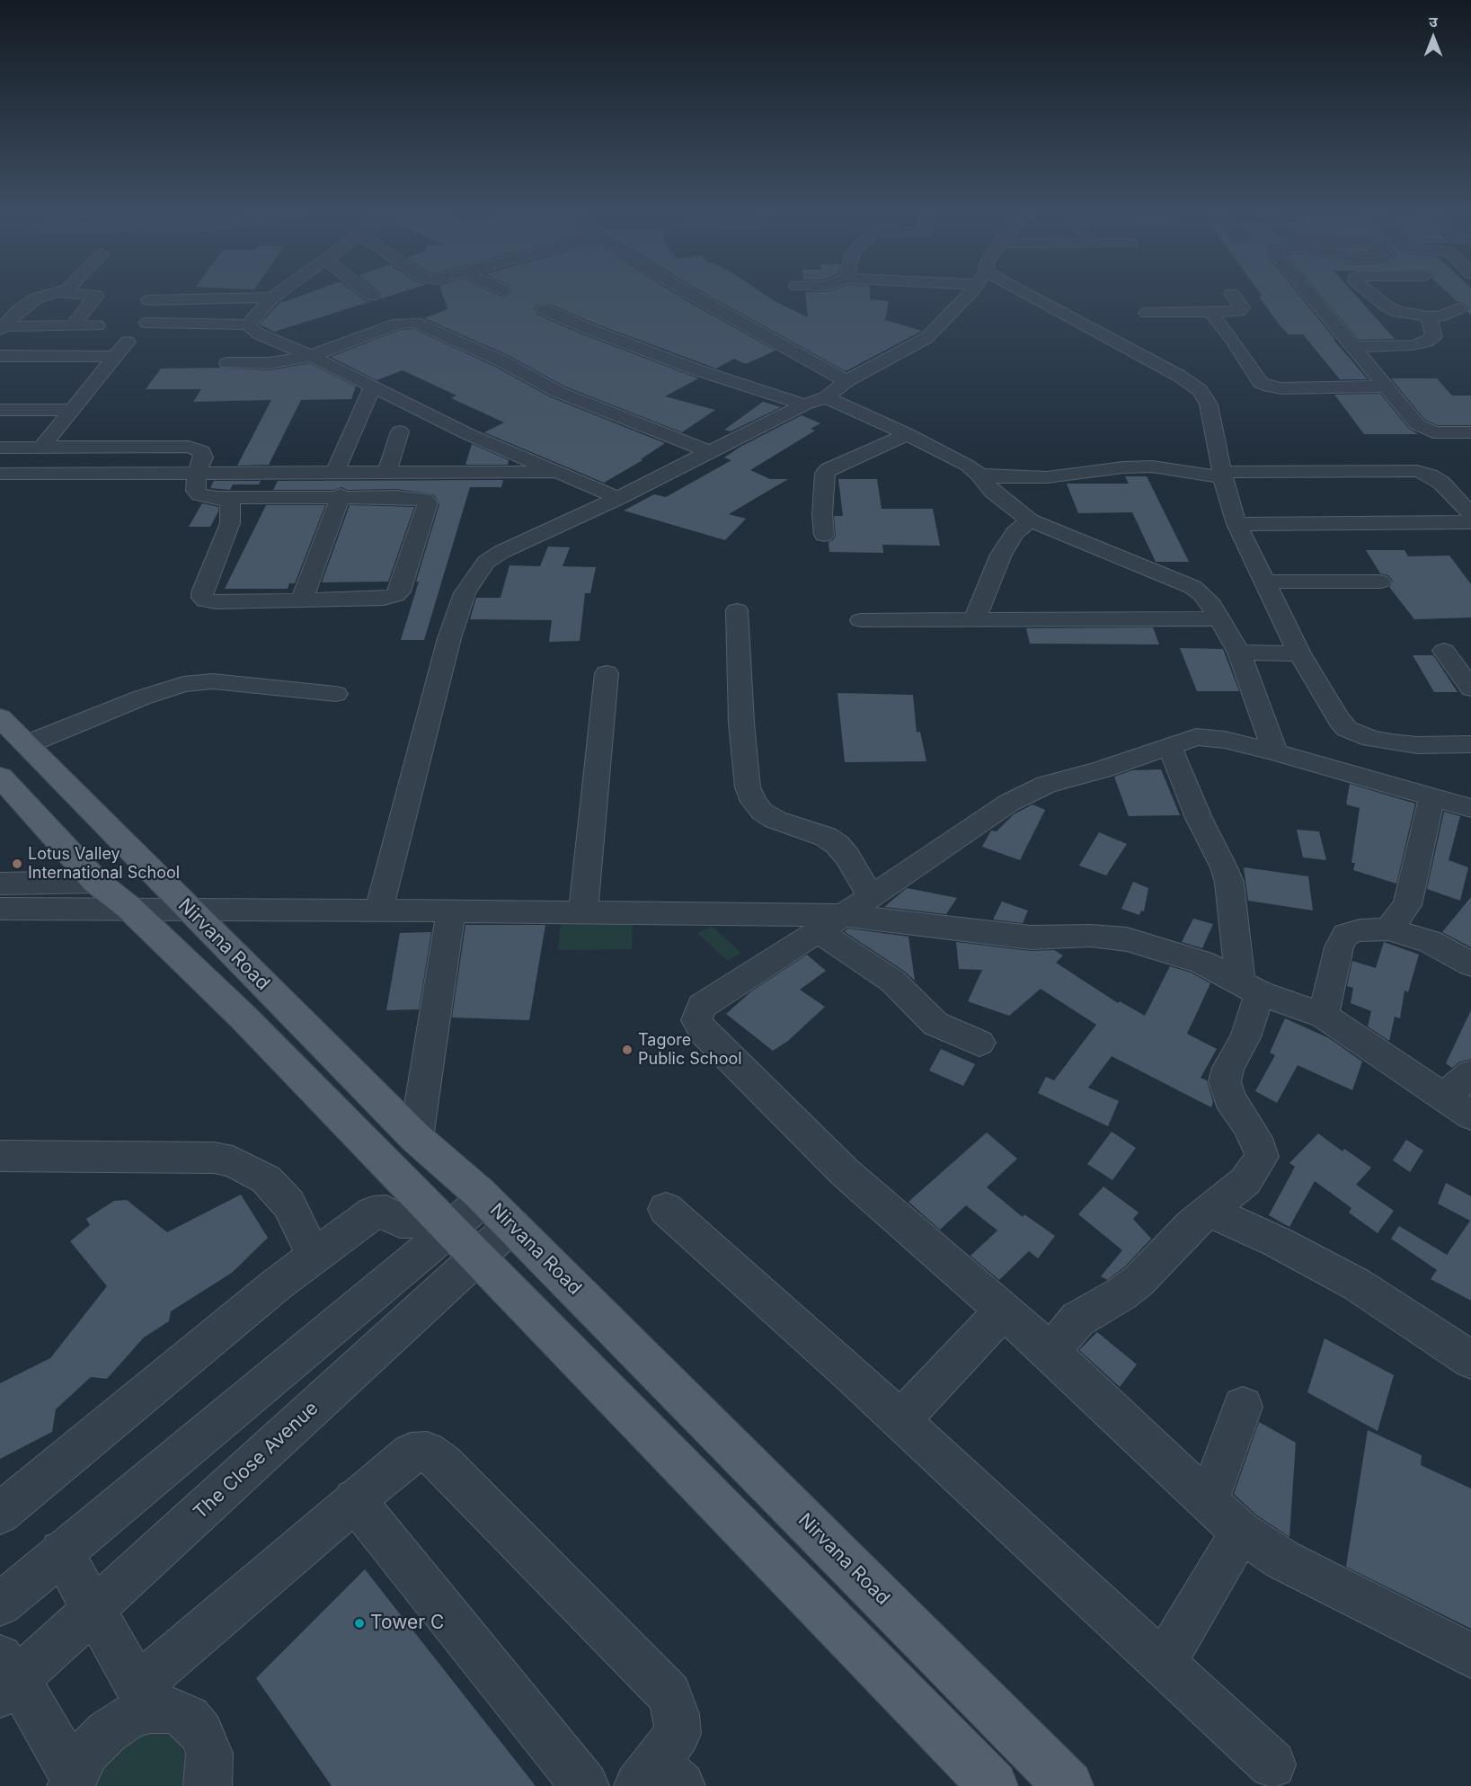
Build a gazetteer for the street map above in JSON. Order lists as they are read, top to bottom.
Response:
{
  "streets": {
    "main road": ["Nirvana Road"],
    "street": ["The Close Avenue"]
  },
  "crossings": [
    ["Nirvana Road", "The Close Avenue"]
  ],
  "places": ["Lotus Valley International School", "Tagore Public School", "Tower C"],
  "north": "top"
}
